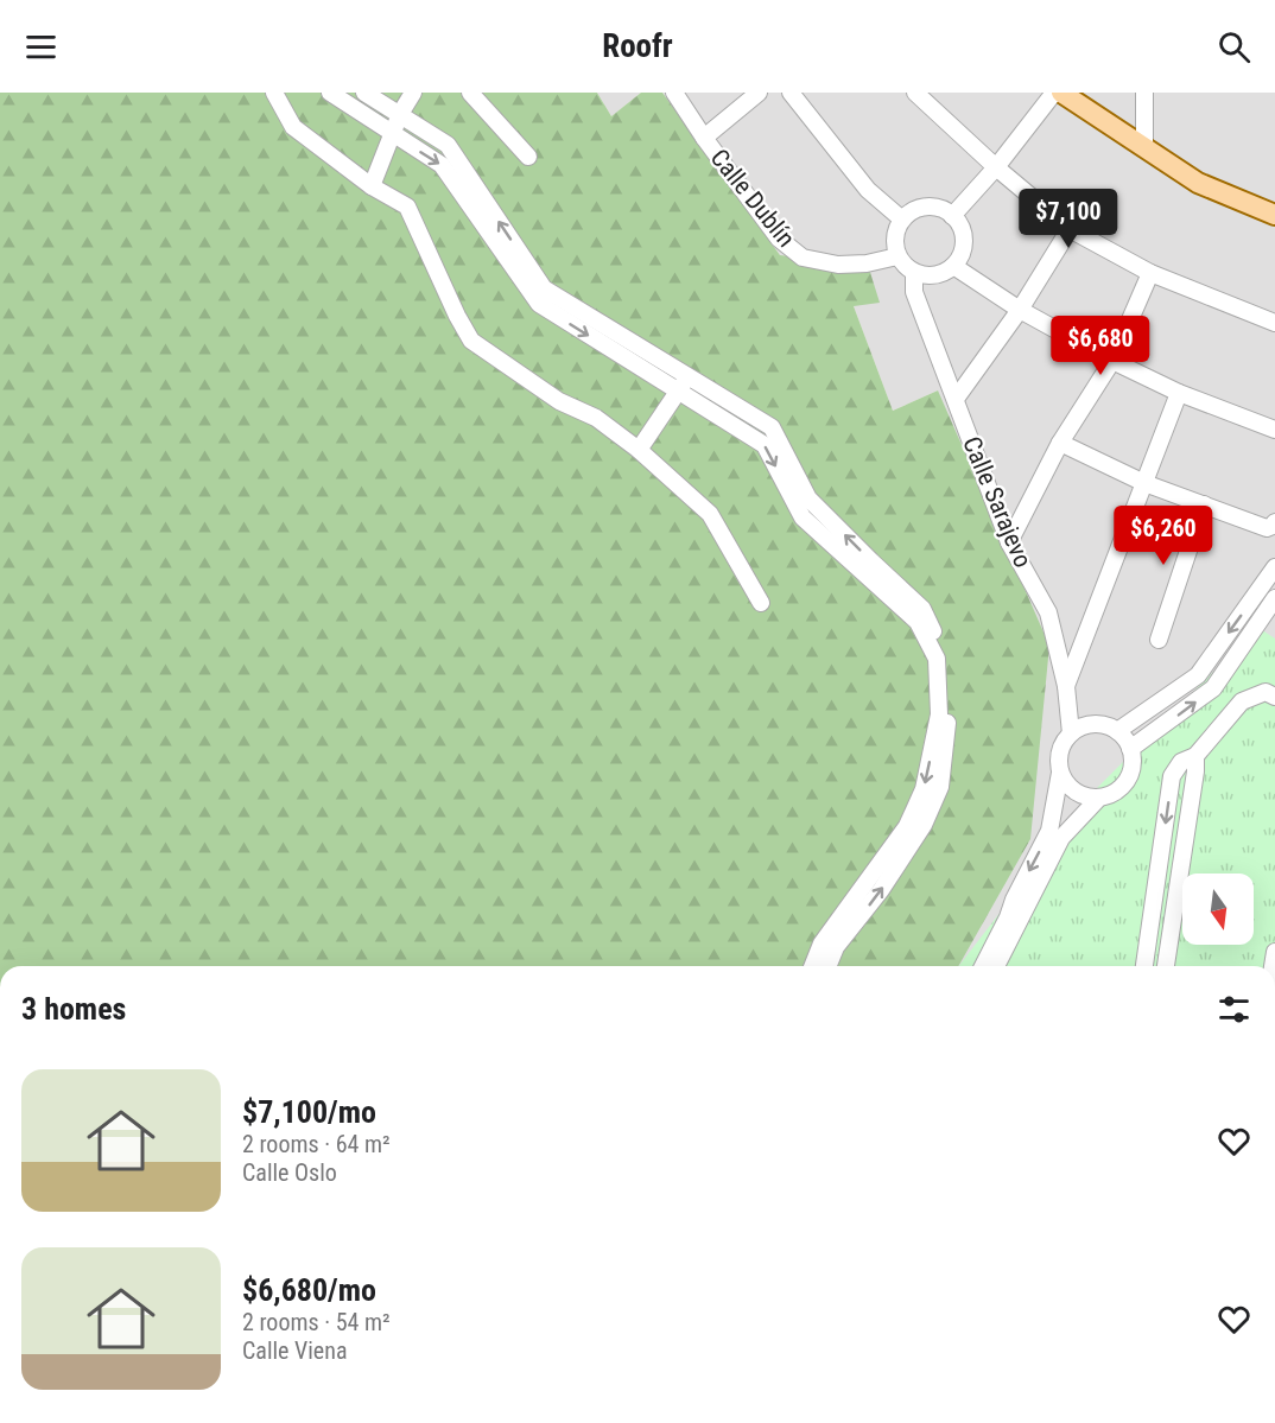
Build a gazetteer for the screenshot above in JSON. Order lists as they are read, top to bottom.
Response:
{
  "streets": {
    "street": ["Calle Dublín", "Calle Sarajevo"]
  },
  "crossings": [
    ["Calle Dublín", "Calle Sarajevo"]
  ],
  "north": "bottom",
  "page": {
    "header": "Roofr",
    "price": ["$7,100", "$6,680", "$6,260"],
    "heading": "3 homes",
    "list": [
      {
        "name": "$7,100/mo",
        "note": "2 rooms · 64 m² · Calle Oslo"
      },
      {
        "name": "$6,680/mo",
        "note": "2 rooms · 54 m² · Calle Viena"
      }
    ]
  }
}
